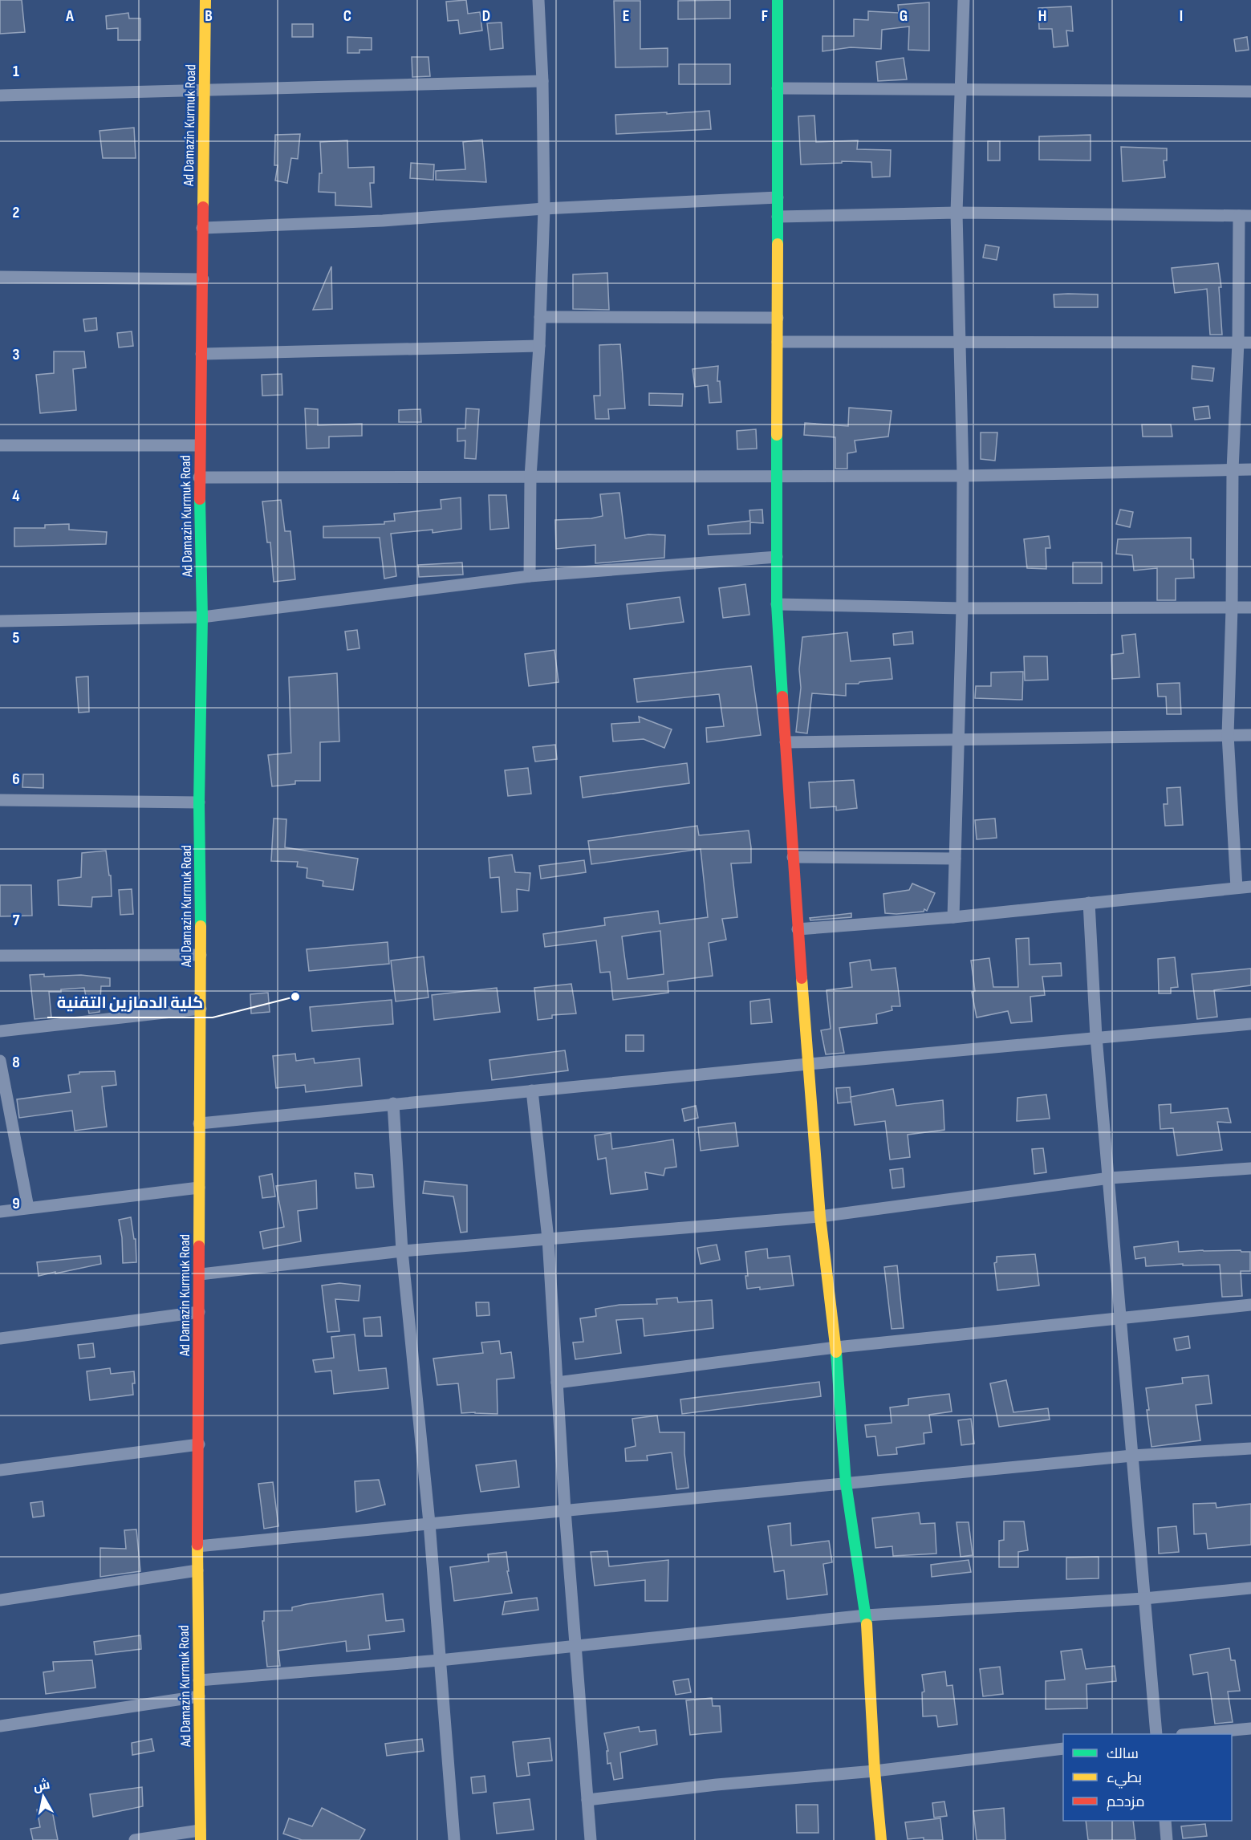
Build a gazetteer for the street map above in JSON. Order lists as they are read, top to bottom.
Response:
{
  "streets": {
    "main road": ["Ad Damazin Kurmuk Road"]
  },
  "places": ["كلية الدمازين التقنية"],
  "legend": ["سالك", "بطيء", "مزدحم"],
  "north": "top",
  "grid": {
    "columns": [
      "A",
      "B",
      "C",
      "D",
      "E",
      "F",
      "G",
      "H",
      "I"
    ],
    "rows": [
      "1",
      "2",
      "3",
      "4",
      "5",
      "6",
      "7",
      "8",
      "9"
    ]
  }
}
